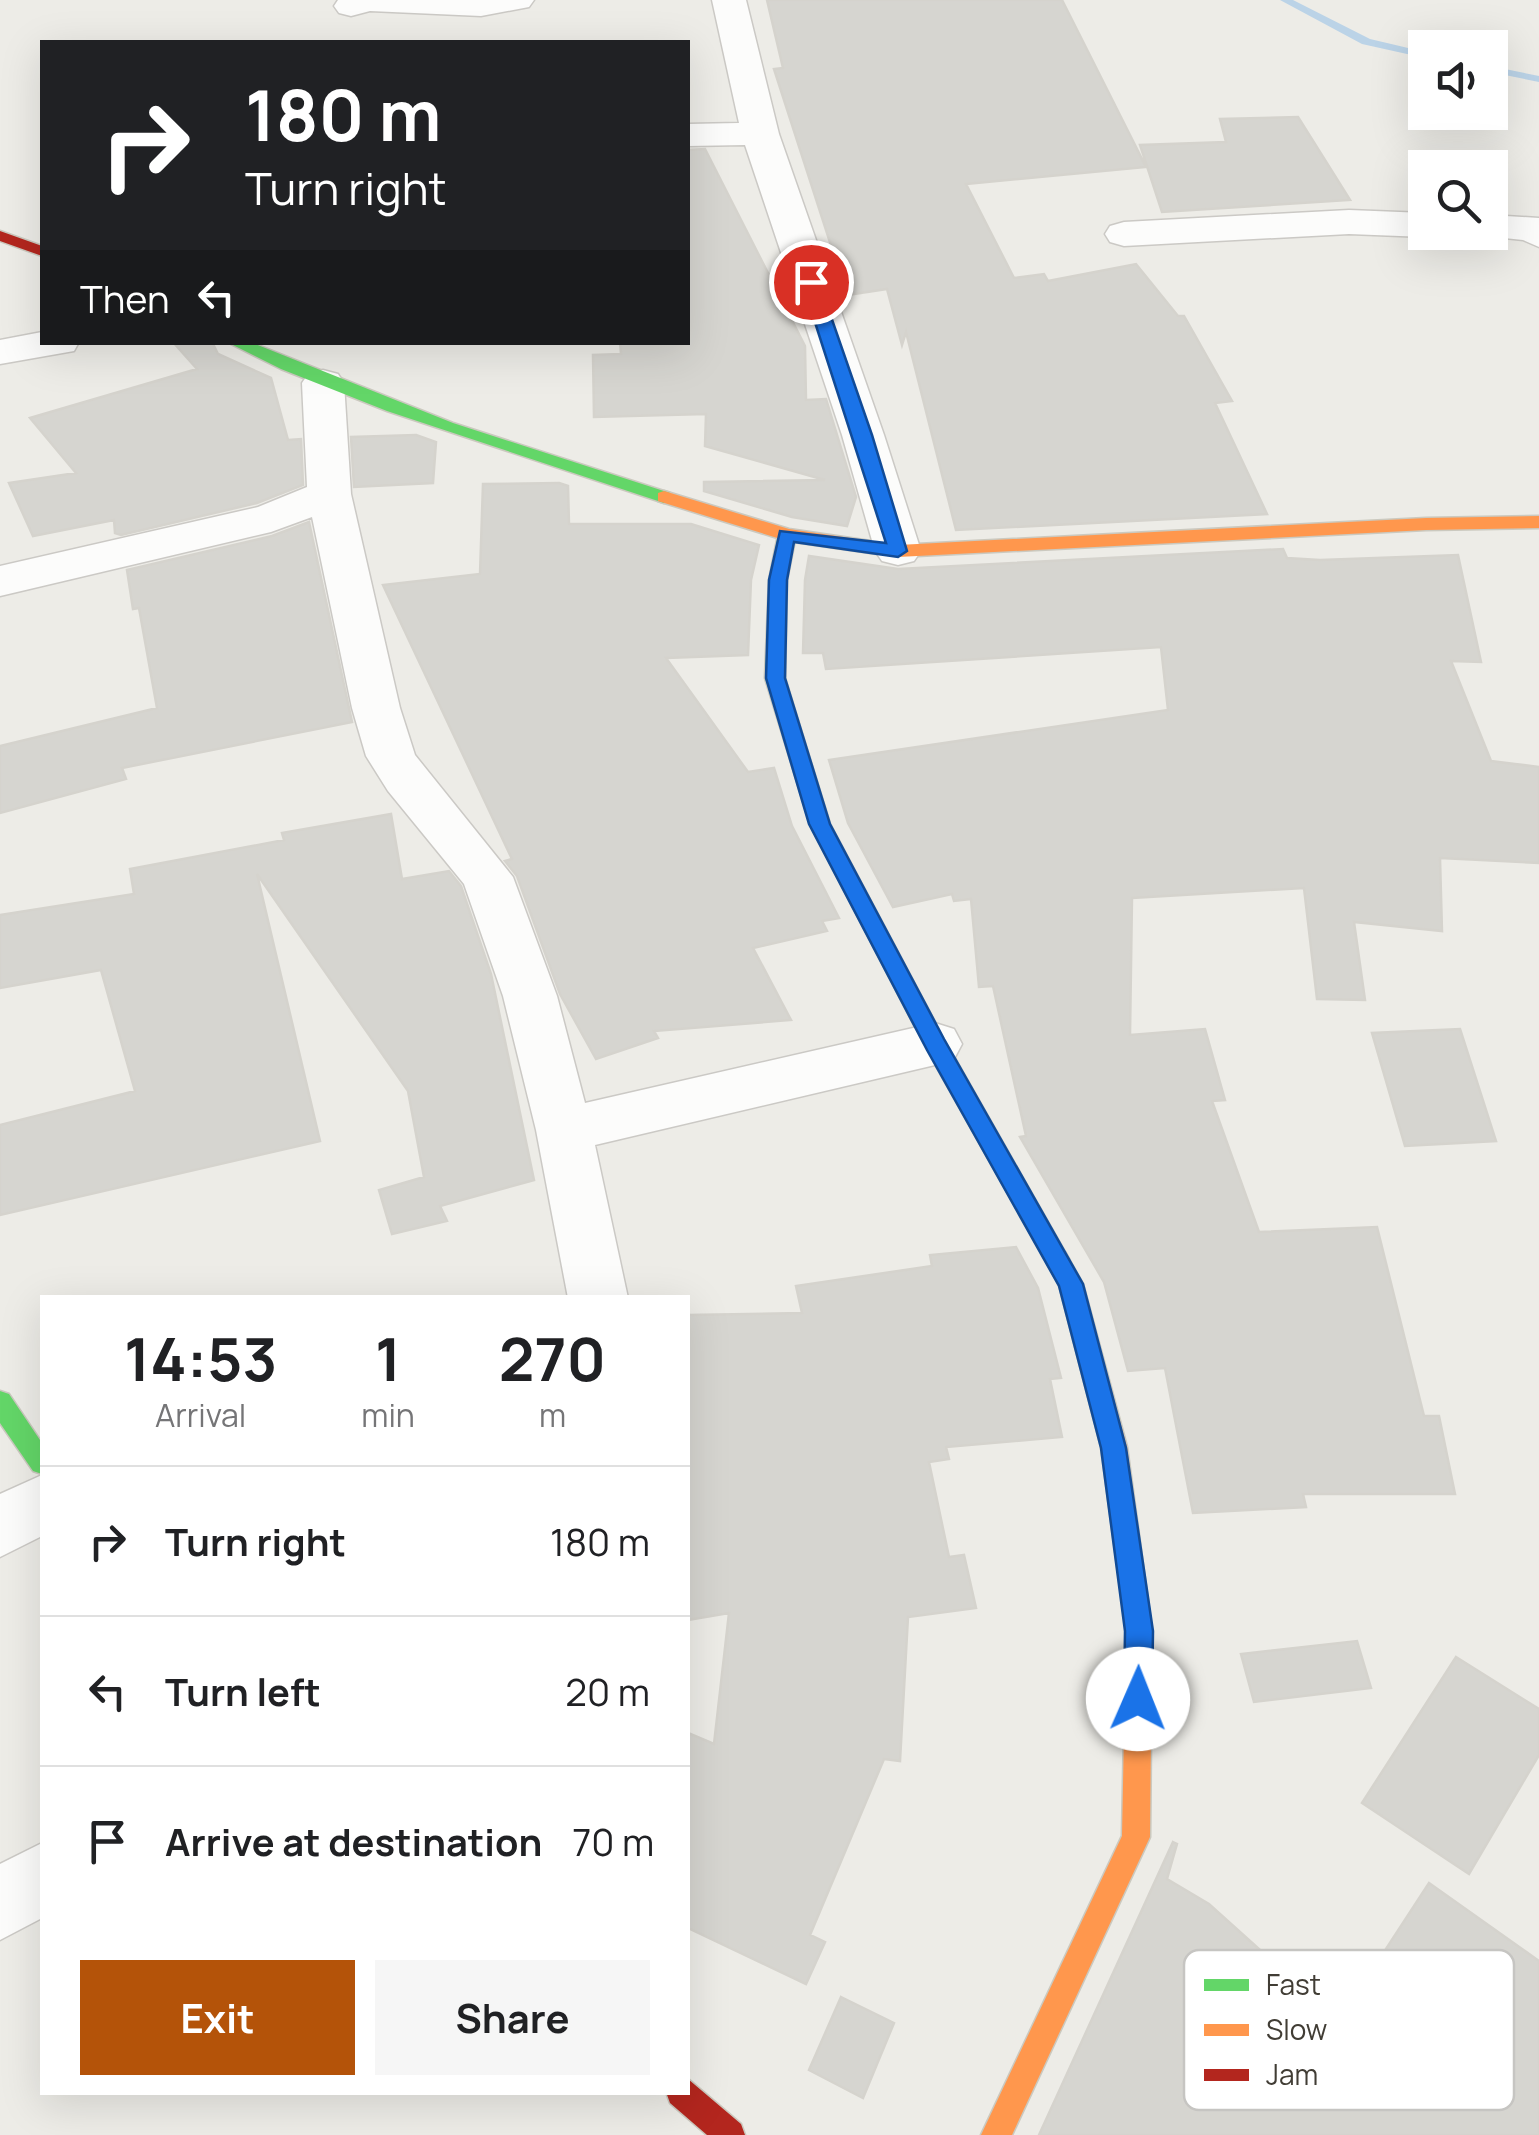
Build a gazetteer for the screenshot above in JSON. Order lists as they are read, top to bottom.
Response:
{
  "legend": ["Fast", "Slow", "Jam"],
  "page": {
    "turn": ["180 m", "Turn right"],
    "then": "Then",
    "eta": [
      "14:53",
      "Arrival",
      "1",
      "min",
      "270",
      "m"
    ],
    "list": [
      {
        "name": "Turn right",
        "value": "180 m"
      },
      {
        "name": "Turn left",
        "value": "20 m"
      },
      {
        "name": "Arrive at destination",
        "value": "70 m"
      }
    ],
    "buttons": ["Exit", "Share"]
  }
}
